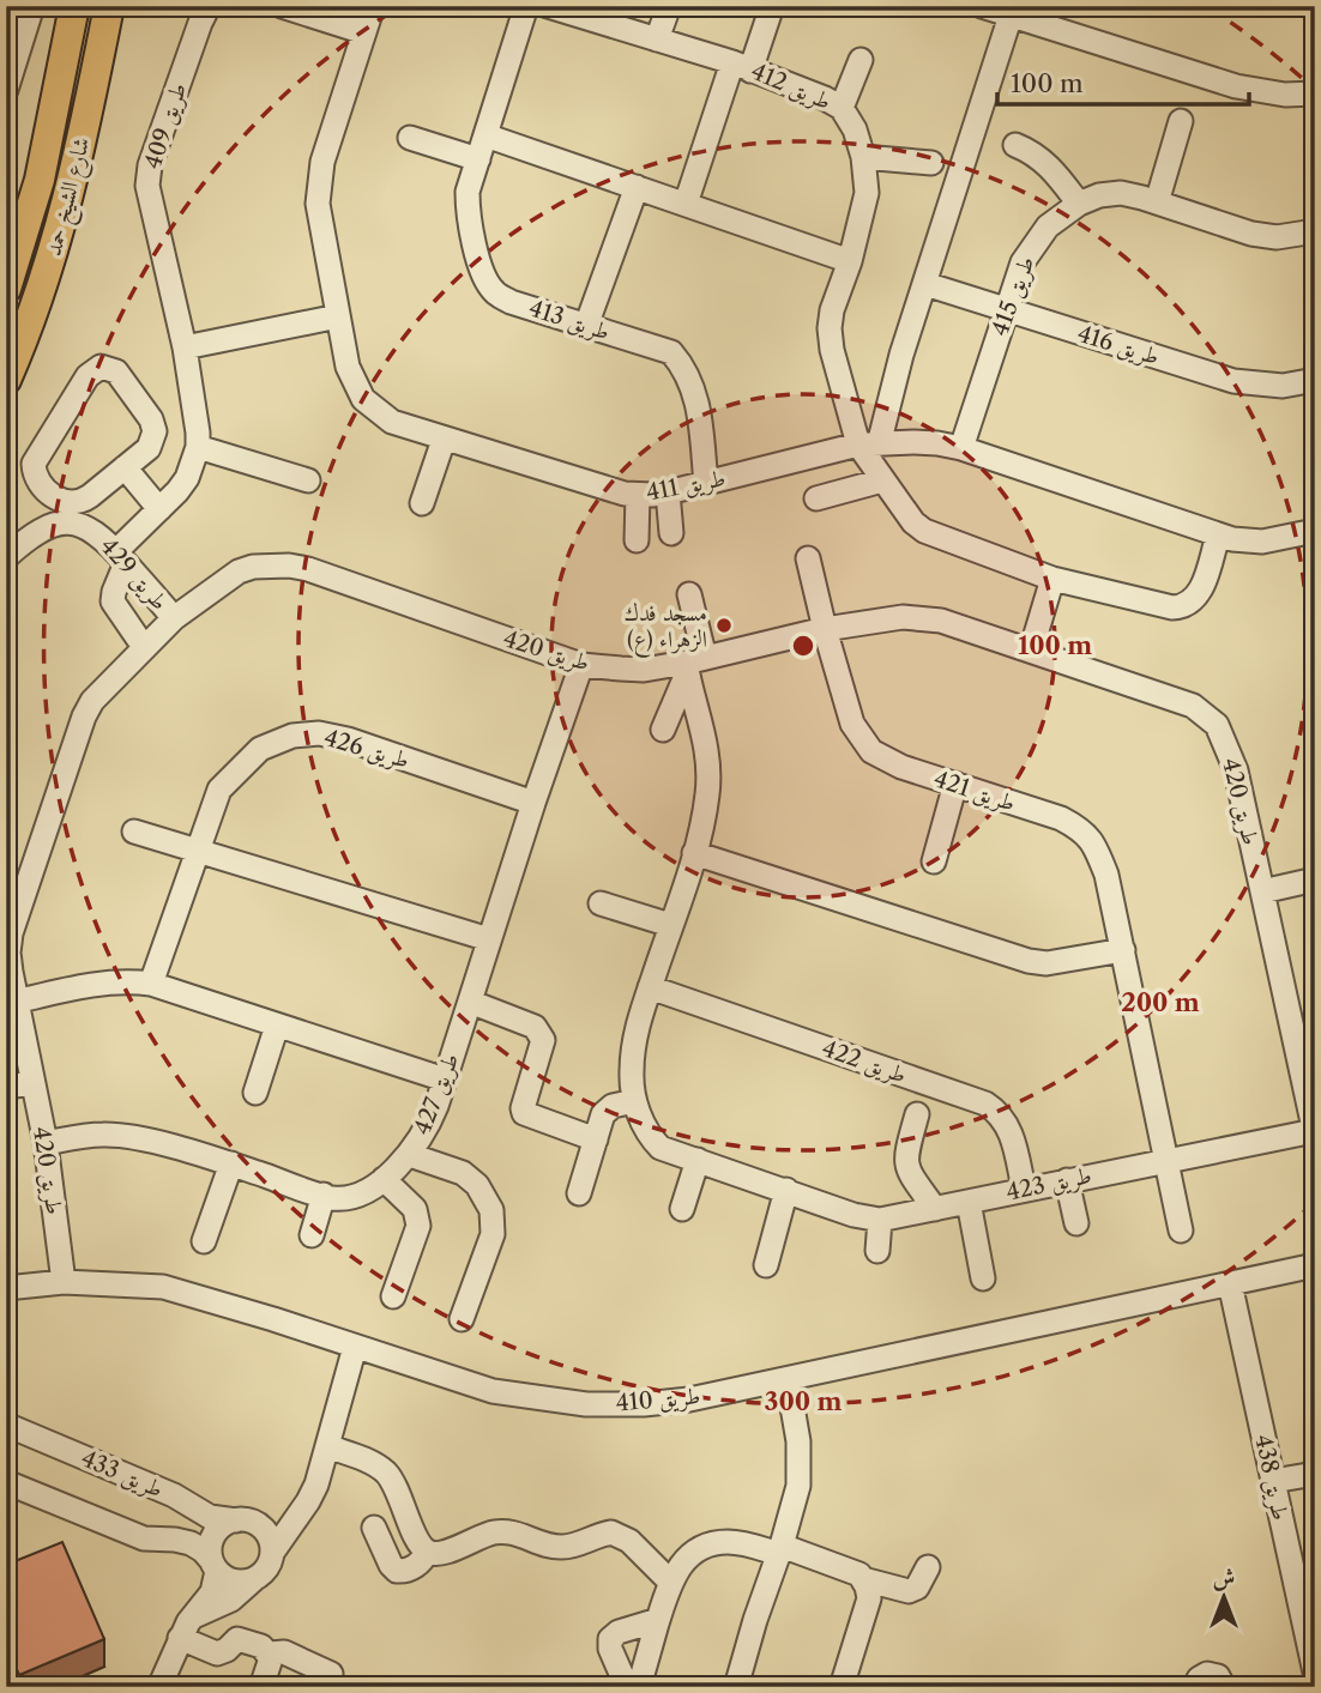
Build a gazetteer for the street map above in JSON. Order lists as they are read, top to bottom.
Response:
{
  "streets": {
    "main road": ["شارع الشيخ حمد"],
    "street": [
      "طريق 412",
      "طريق 409",
      "طريق 415",
      "طريق 413",
      "طريق 416",
      "طريق 411",
      "طريق 429",
      "طريق 420",
      "طريق 426",
      "طريق 421",
      "طريق 422",
      "طريق 427",
      "طريق 423",
      "طريق 410",
      "طريق 433",
      "طريق 438"
    ]
  },
  "crossings": [
    ["طريق 412", "طريق 411"],
    ["طريق 409", "طريق 429"],
    ["طريق 415", "طريق 416"],
    ["طريق 415", "طريق 411"],
    ["طريق 413", "طريق 411"],
    ["طريق 429", "طريق 420"],
    ["طريق 420", "طريق 421"],
    ["طريق 420", "طريق 427"],
    ["طريق 420", "طريق 423"],
    ["طريق 420", "طريق 410"],
    ["طريق 426", "طريق 427"],
    ["طريق 421", "طريق 423"],
    ["طريق 422", "طريق 423"],
    ["طريق 410", "طريق 438"]
  ],
  "places": ["مسجد فدك الزهراء (ع)"],
  "scale_bar": "100 m",
  "north": "top",
  "rings": ["100 m", "200 m", "300 m"]
}
